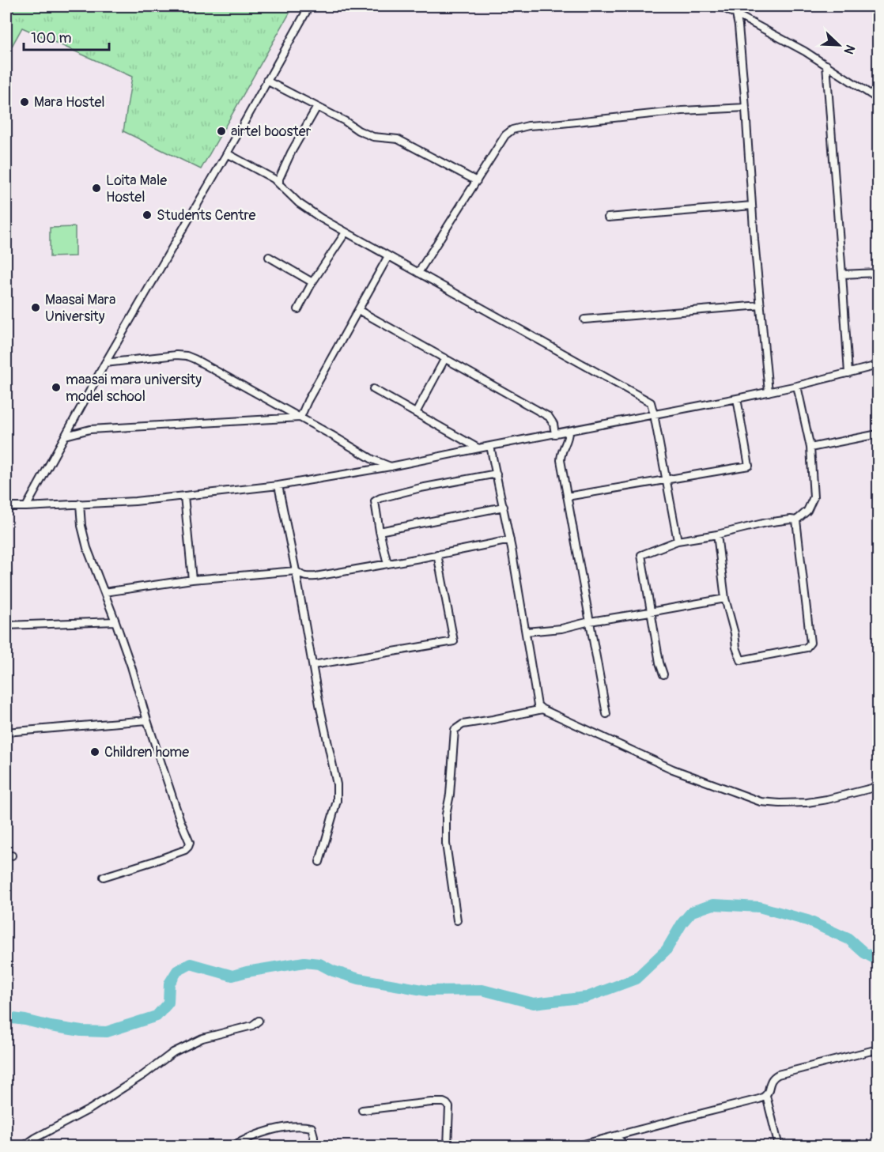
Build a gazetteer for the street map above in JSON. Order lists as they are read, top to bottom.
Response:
{
  "places": [
    "Mara Hostel",
    "airtel booster",
    "Loita Male Hostel",
    "Students Centre",
    "Maasai Mara University",
    "maasai mara university model school",
    "Children home"
  ],
  "scale_bar": "100 m",
  "north": "bottom right"
}
